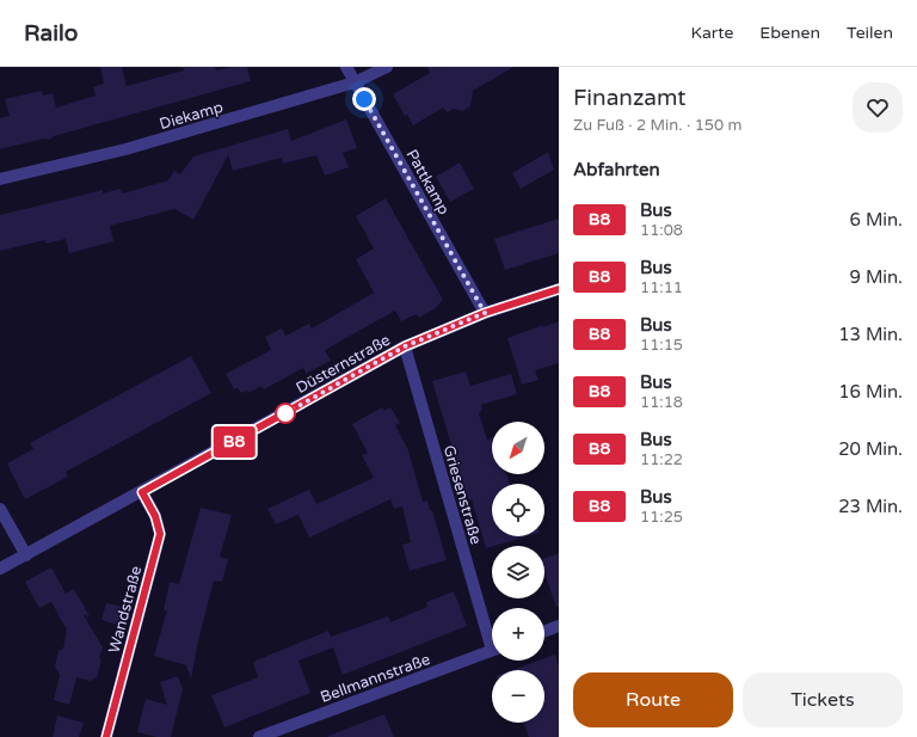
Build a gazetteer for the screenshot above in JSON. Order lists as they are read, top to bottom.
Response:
{
  "streets": {
    "street": [
      "Diekamp",
      "Pattkamp",
      "Düsternstraße",
      "Griesenstraße",
      "Wandstraße",
      "Bellmannstraße"
    ]
  },
  "crossings": [
    ["Diekamp", "Pattkamp"],
    ["Pattkamp", "Düsternstraße"],
    ["Düsternstraße", "Griesenstraße"],
    ["Düsternstraße", "Wandstraße"]
  ],
  "lines": ["bus line B8"],
  "north": "bottom left",
  "page": {
    "header": "Railo",
    "nav": ["Karte", "Ebenen", "Teilen"],
    "on_map": "B8",
    "heading": [
      ["Finanzamt", "Zu Fuß · 2 Min. · 150 m"],
      "Abfahrten"
    ],
    "list": [
      {
        "mark": "B8",
        "name": "Bus",
        "note": "11:08",
        "value": "6 Min."
      },
      {
        "mark": "B8",
        "name": "Bus",
        "note": "11:11",
        "value": "9 Min."
      },
      {
        "mark": "B8",
        "name": "Bus",
        "note": "11:15",
        "value": "13 Min."
      },
      {
        "mark": "B8",
        "name": "Bus",
        "note": "11:18",
        "value": "16 Min."
      },
      {
        "mark": "B8",
        "name": "Bus",
        "note": "11:22",
        "value": "20 Min."
      },
      {
        "mark": "B8",
        "name": "Bus",
        "note": "11:25",
        "value": "23 Min."
      }
    ],
    "map_buttons": ["+", "−"],
    "buttons": ["Route", "Tickets"]
  }
}
